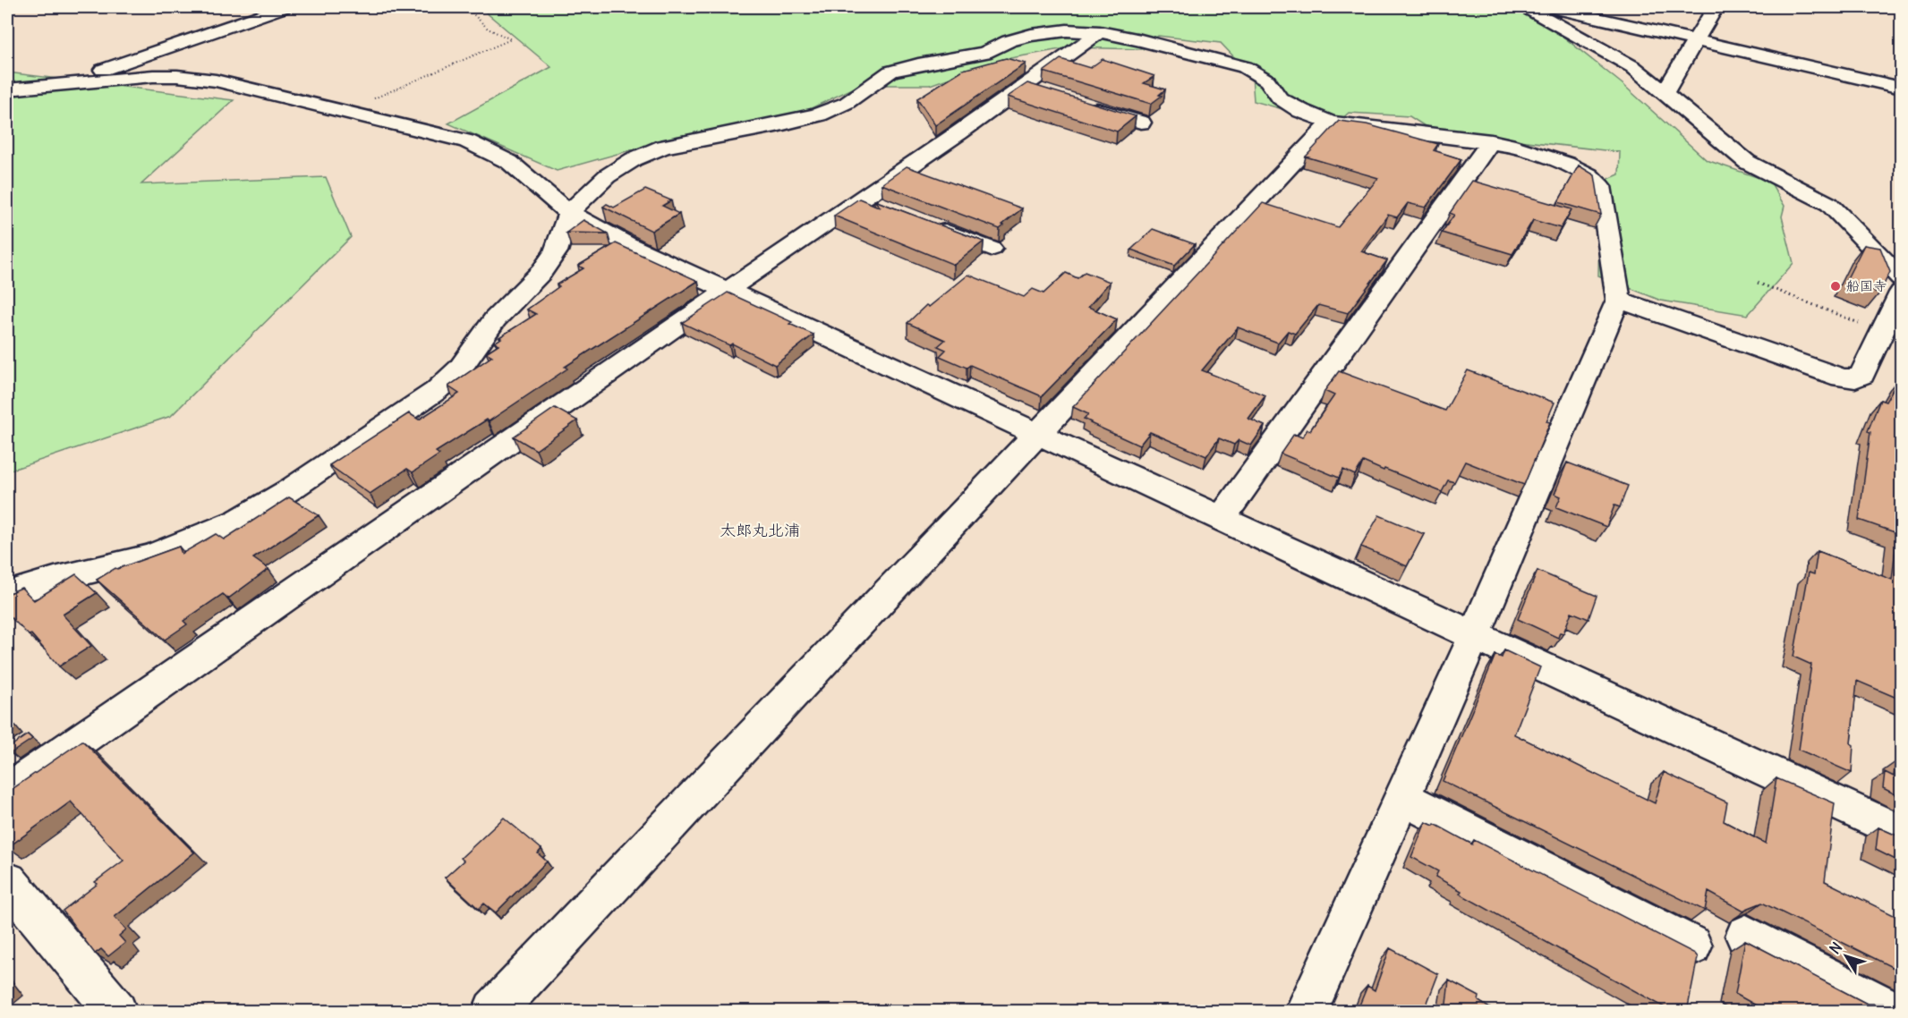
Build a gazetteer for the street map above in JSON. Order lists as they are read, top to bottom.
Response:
{
  "districts": ["太郎丸北浦"],
  "places": ["船国寺"],
  "north": "top left"
}
